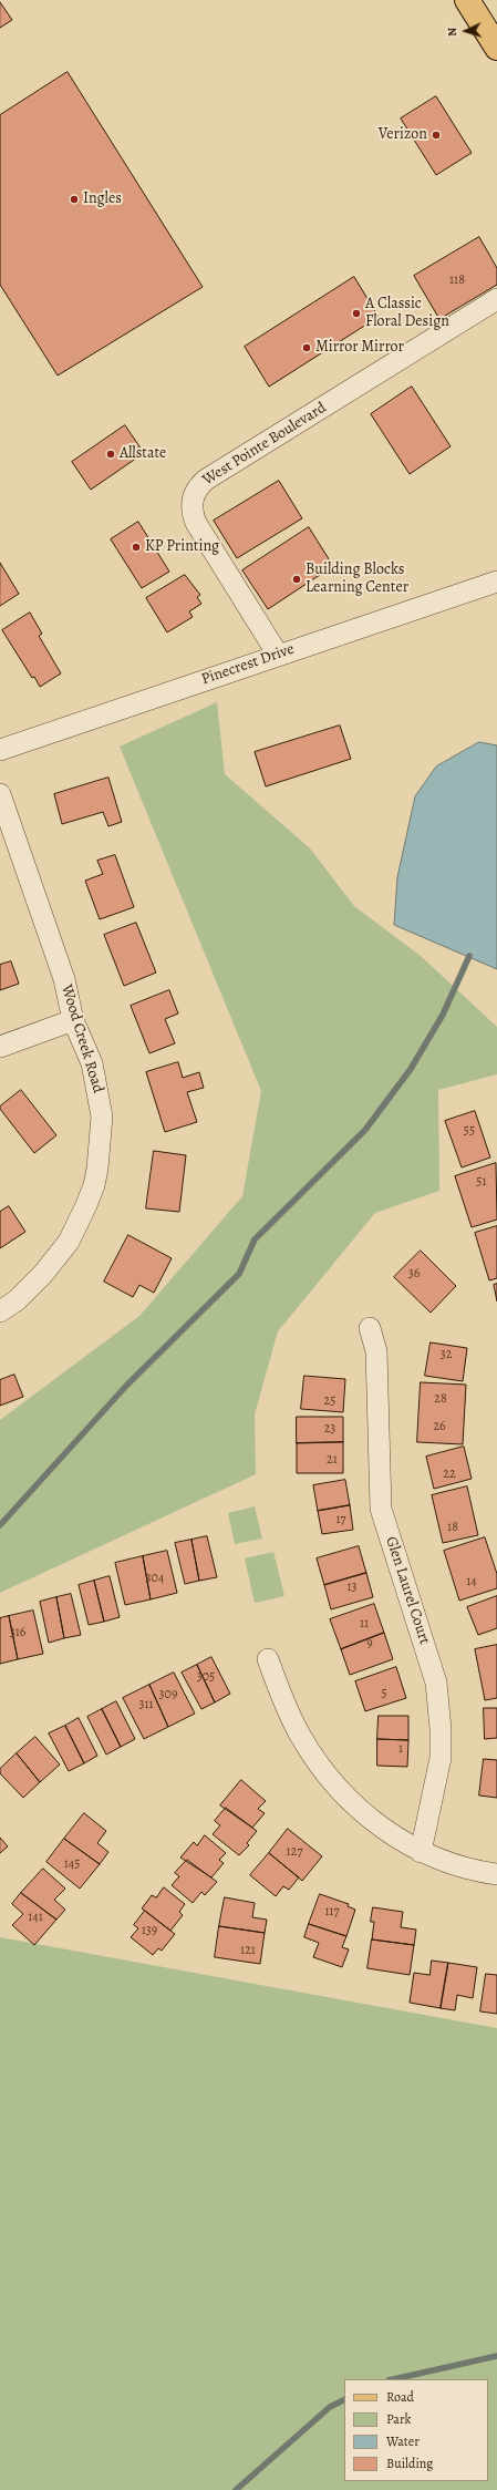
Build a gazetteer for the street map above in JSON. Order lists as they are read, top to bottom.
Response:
{
  "streets": {
    "street": [
      "West Pointe Boulevard",
      "Pinecrest Drive",
      "Wood Creek Road",
      "Glen Laurel Court"
    ]
  },
  "crossings": [
    ["West Pointe Boulevard", "Pinecrest Drive"]
  ],
  "places": [
    "Verizon",
    "Ingles",
    "A Classic Floral Design",
    "Mirror Mirror",
    "Allstate",
    "KP Printing",
    "Building Blocks Learning Center"
  ],
  "house_numbers": [
    "118",
    "55",
    "51",
    "36",
    "32",
    "28",
    "25",
    "26",
    "23",
    "21",
    "22",
    "17",
    "18",
    "304",
    "14",
    "13",
    "11",
    "316",
    "9",
    "305",
    "5",
    "309",
    "311",
    "1",
    "127",
    "145",
    "117",
    "141",
    "139",
    "121"
  ],
  "legend": [
    "Road",
    "Park",
    "Water",
    "Building"
  ],
  "north": "left"
}
